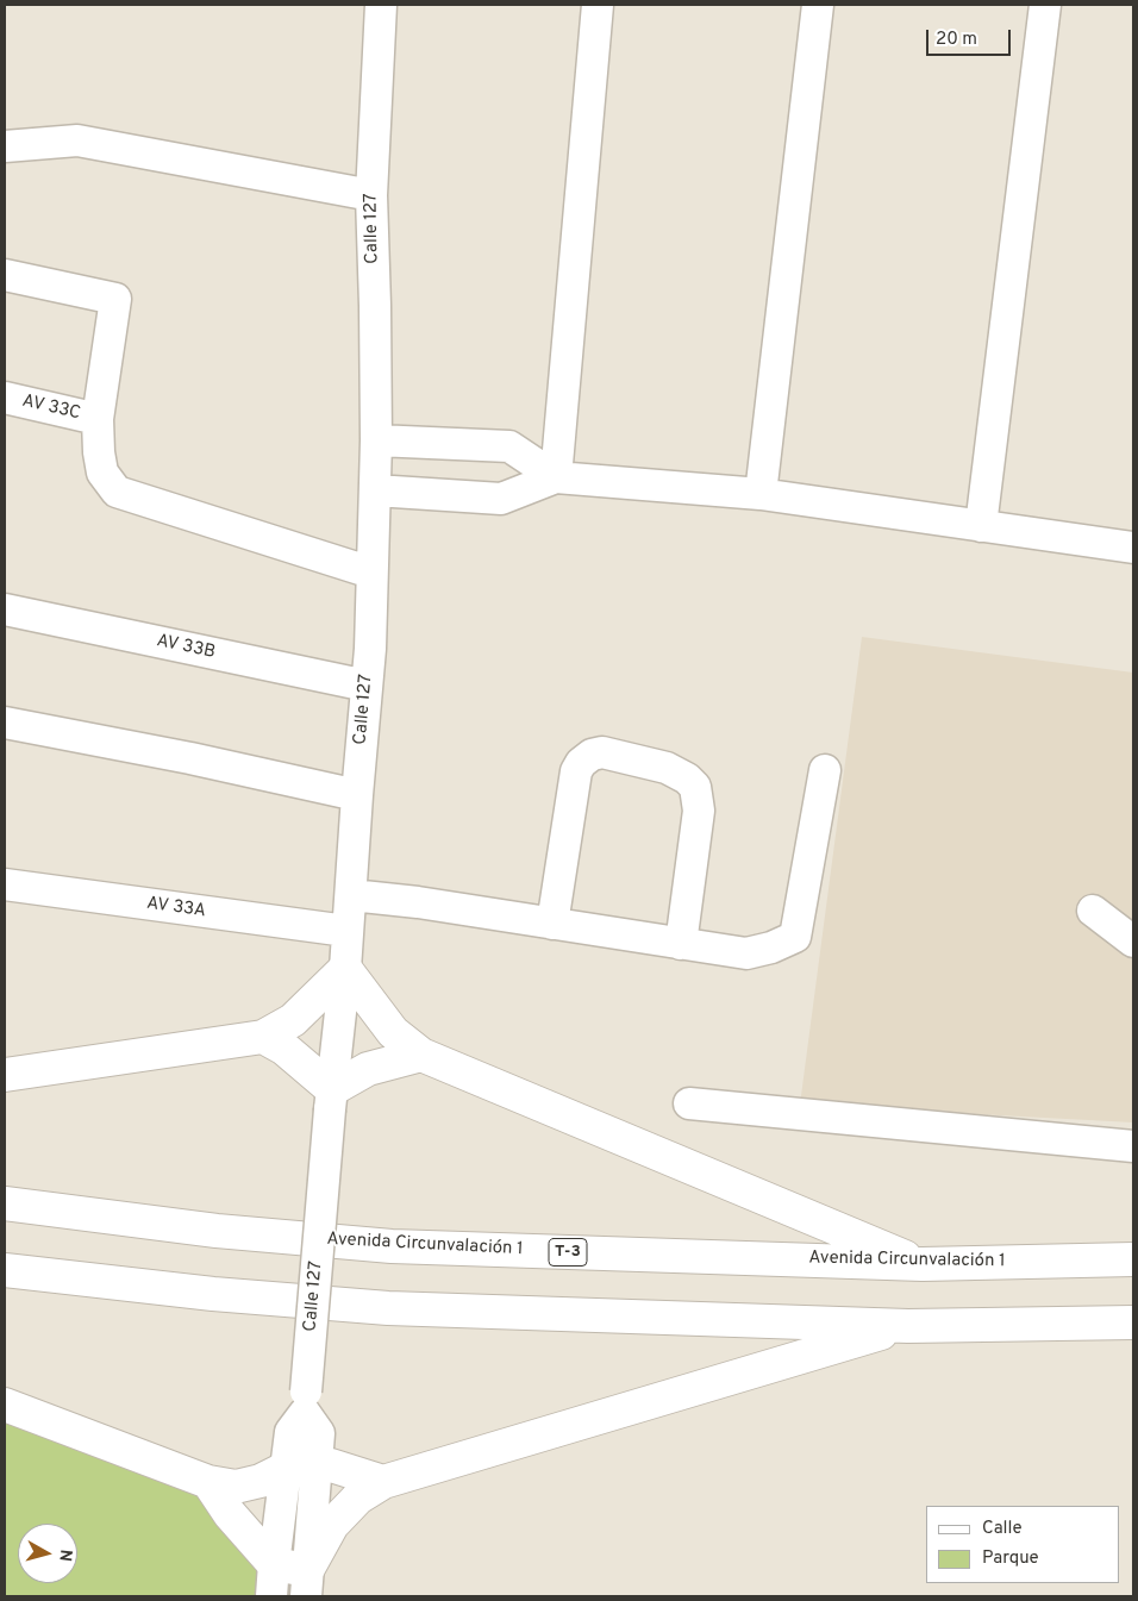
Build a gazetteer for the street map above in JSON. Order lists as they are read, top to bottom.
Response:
{
  "streets": {
    "main road": ["Avenida Circunvalación 1", "T-3"],
    "street": [
      "Calle 127",
      "AV 33C",
      "AV 33B",
      "AV 33A"
    ]
  },
  "crossings": [
    ["Calle 127", "AV 33B"],
    ["Calle 127", "AV 33A"]
  ],
  "legend": ["Calle", "Parque"],
  "scale_bar": "20 m",
  "north": "right"
}
